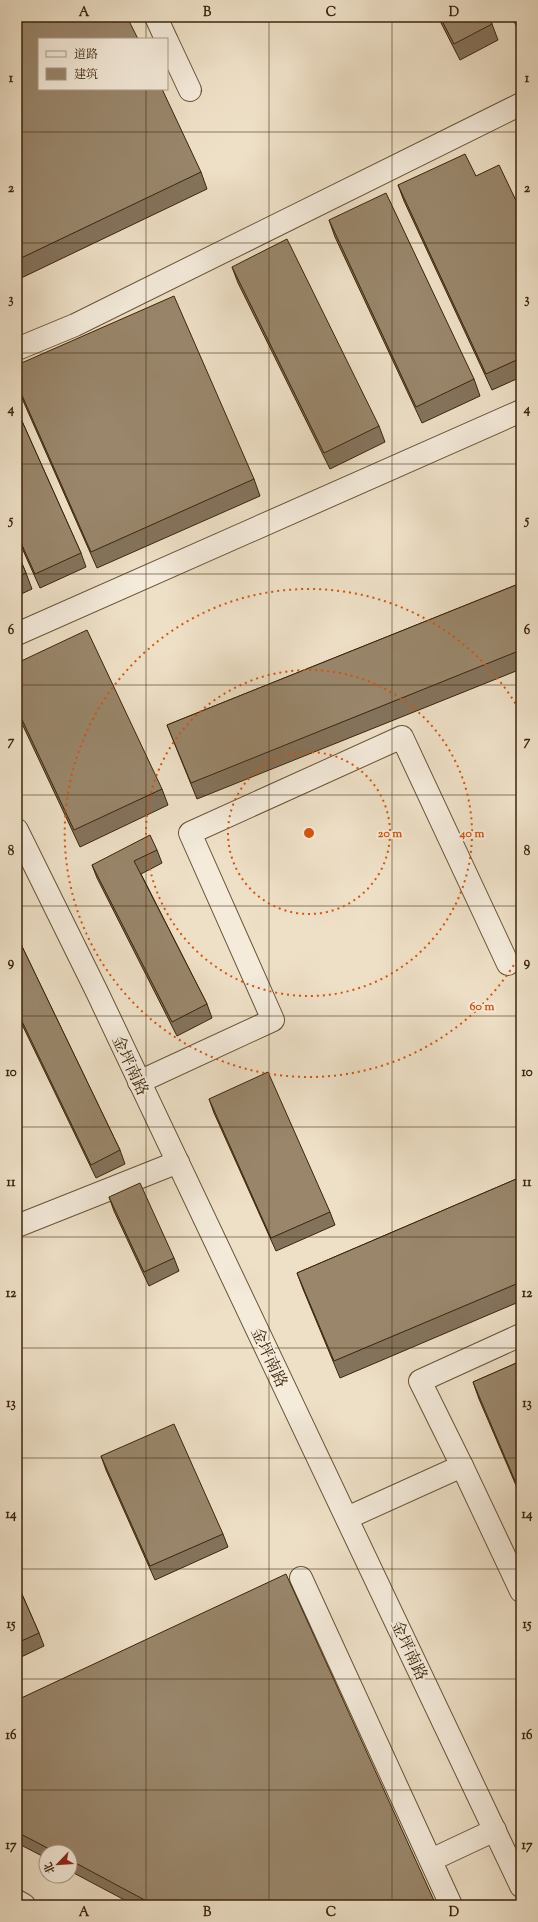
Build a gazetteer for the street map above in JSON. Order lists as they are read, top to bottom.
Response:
{
  "streets": {
    "street": ["金坪南路"]
  },
  "legend": ["道路", "建筑"],
  "north": "bottom left",
  "grid": {
    "columns": [
      "A",
      "B",
      "C",
      "D"
    ],
    "rows": [
      "1",
      "2",
      "3",
      "4",
      "5",
      "6",
      "7",
      "8",
      "9",
      "10",
      "11",
      "12",
      "13",
      "14",
      "15",
      "16",
      "17"
    ]
  },
  "rings": ["20 m", "40 m", "60 m"]
}
